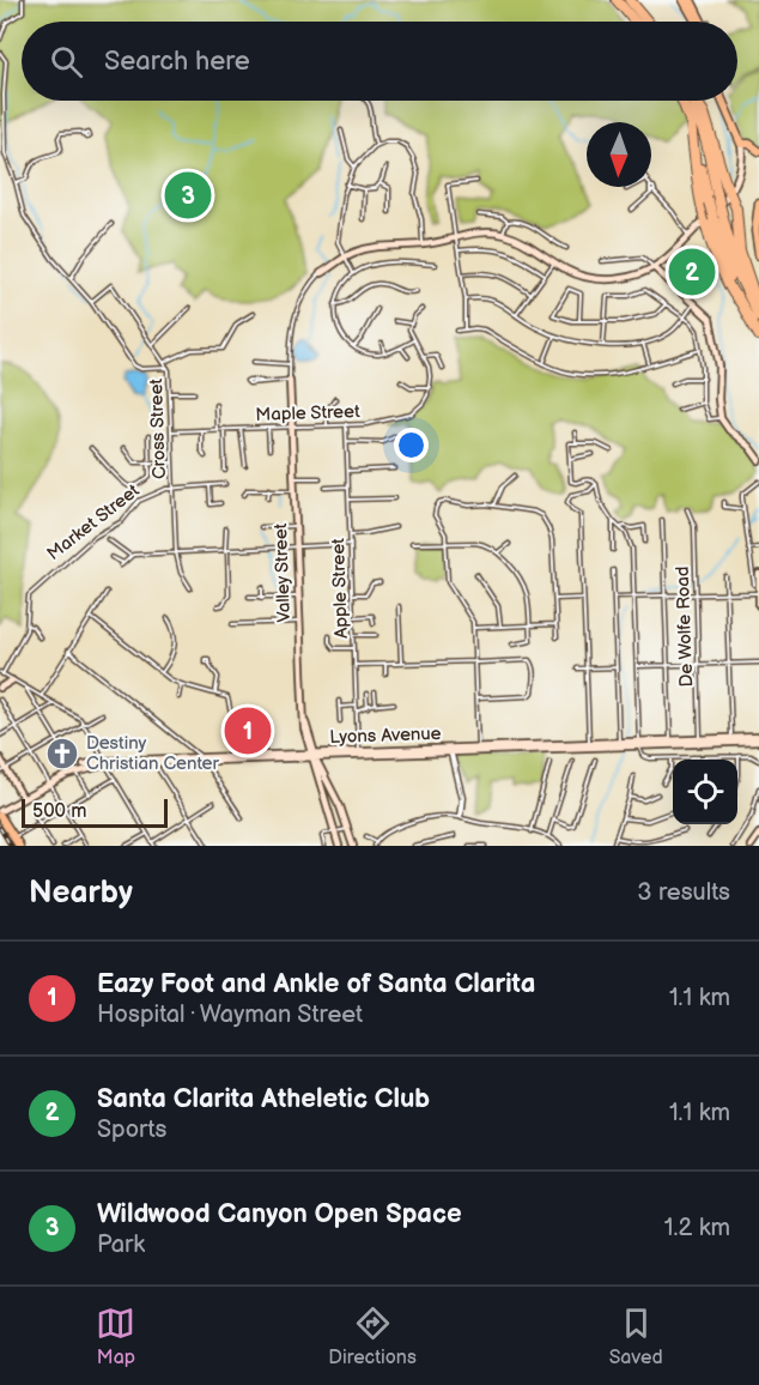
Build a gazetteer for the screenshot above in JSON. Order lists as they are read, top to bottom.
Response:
{
  "streets": {
    "main road": ["Valley Street", "Lyons Avenue"],
    "street": [
      "Maple Street",
      "Cross Street",
      "Market Street",
      "Apple Street",
      "De Wolfe Road"
    ]
  },
  "crossings": [
    ["Maple Street", "Cross Street"],
    ["Maple Street", "Valley Street"],
    ["Maple Street", "Apple Street"],
    ["Cross Street", "Market Street"],
    ["Valley Street", "Lyons Avenue"],
    ["Apple Street", "Lyons Avenue"],
    ["De Wolfe Road", "Lyons Avenue"]
  ],
  "places": {
    "church": ["Destiny Christian Center"]
  },
  "scale_bar": "500 m",
  "north": "bottom",
  "page": {
    "search": "Search here",
    "pins": ["3", "2", "1"],
    "scale": "500 m",
    "heading": ["Nearby", "3 results"],
    "list": [
      {
        "mark": "1",
        "name": "Eazy Foot and Ankle of Santa Clarita",
        "note": "Hospital · Wayman Street",
        "value": "1.1 km"
      },
      {
        "mark": "2",
        "name": "Santa Clarita Atheletic Club",
        "note": "Sports",
        "value": "1.1 km"
      },
      {
        "mark": "3",
        "name": "Wildwood Canyon Open Space",
        "note": "Park",
        "value": "1.2 km"
      }
    ],
    "nav": ["Map", "Directions", "Saved"]
  }
}
